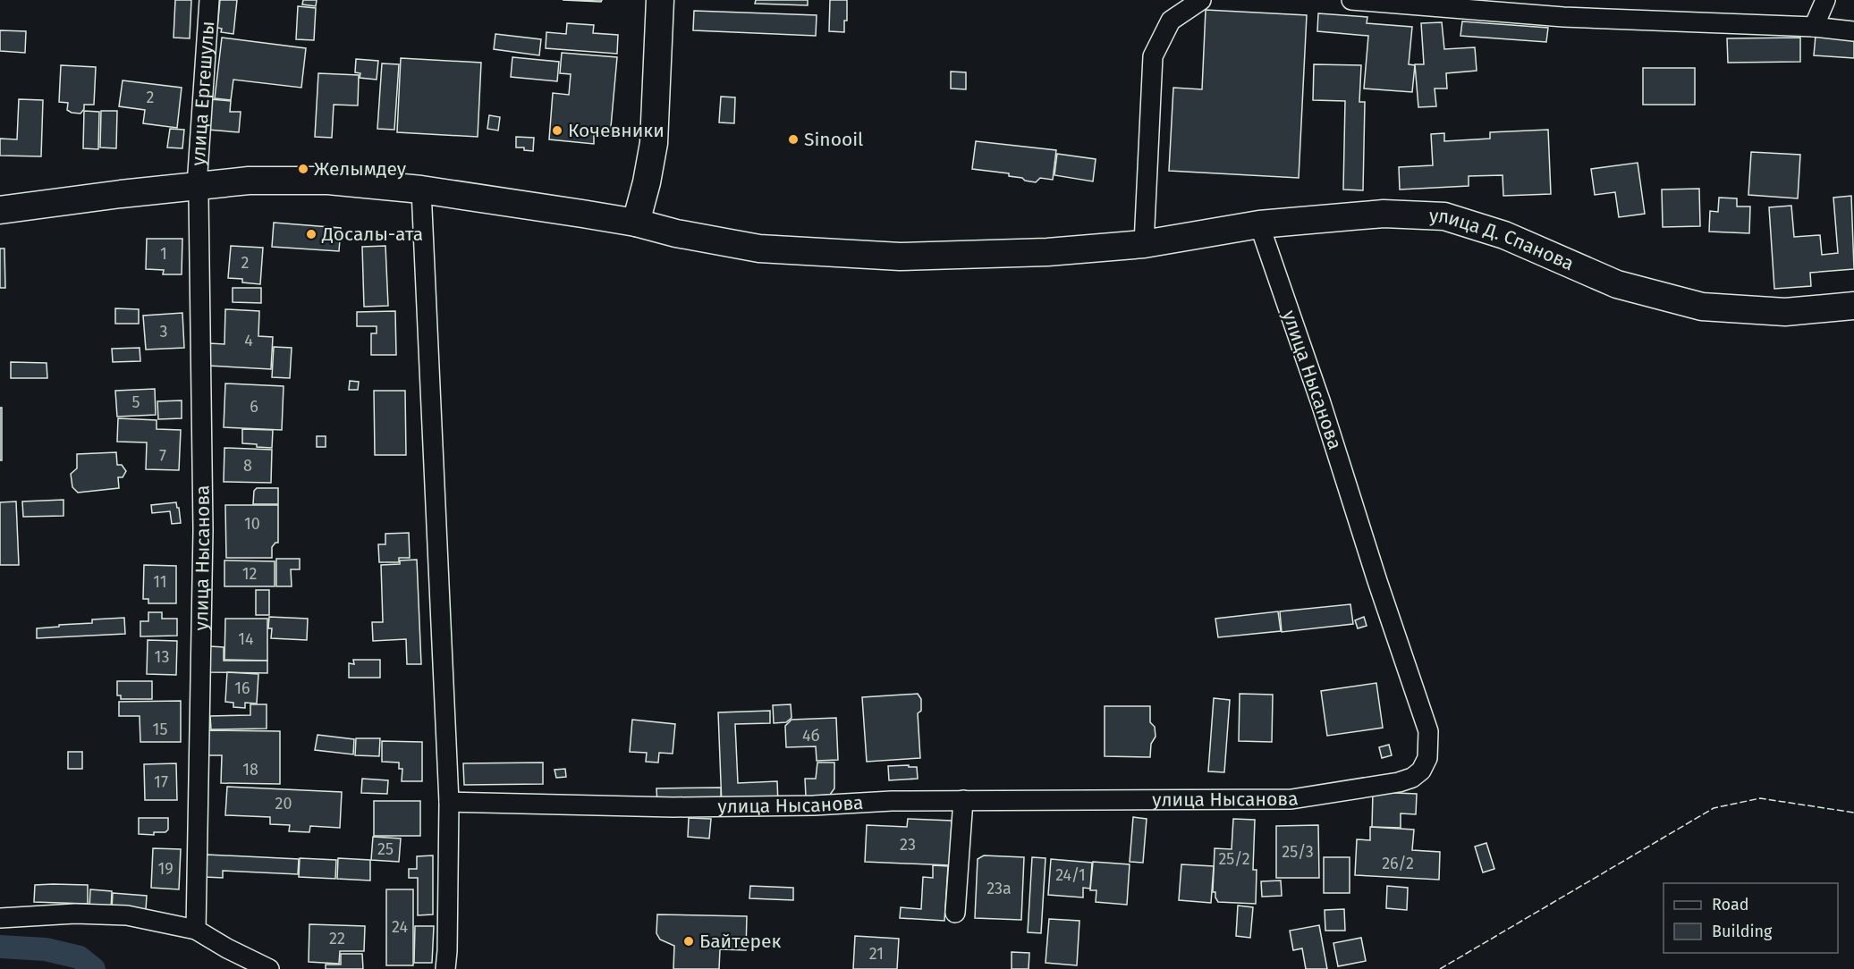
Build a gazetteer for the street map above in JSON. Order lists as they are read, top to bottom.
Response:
{
  "streets": {
    "main road": ["улица Д. Спанова"],
    "street": ["улица Ергешулы", "улица Нысанова"]
  },
  "crossings": [
    ["улица Ергешулы", "улица Д. Спанова"],
    ["улица Ергешулы", "улица Нысанова"],
    ["улица Д. Спанова", "улица Нысанова"]
  ],
  "places": [
    "Кочевники",
    "Sinooil",
    "Желымдеу",
    "Досалы-ата",
    "Байтерек"
  ],
  "house_numbers": [
    "2",
    "1",
    "2",
    "3",
    "4",
    "5",
    "6",
    "7",
    "8",
    "10",
    "12",
    "11",
    "14",
    "13",
    "16",
    "15",
    "4б",
    "18",
    "17",
    "20",
    "23",
    "25",
    "25/3",
    "25/2",
    "26/2",
    "19",
    "24/1",
    "23а",
    "24",
    "22",
    "21"
  ],
  "legend": ["Road", "Building"]
}
